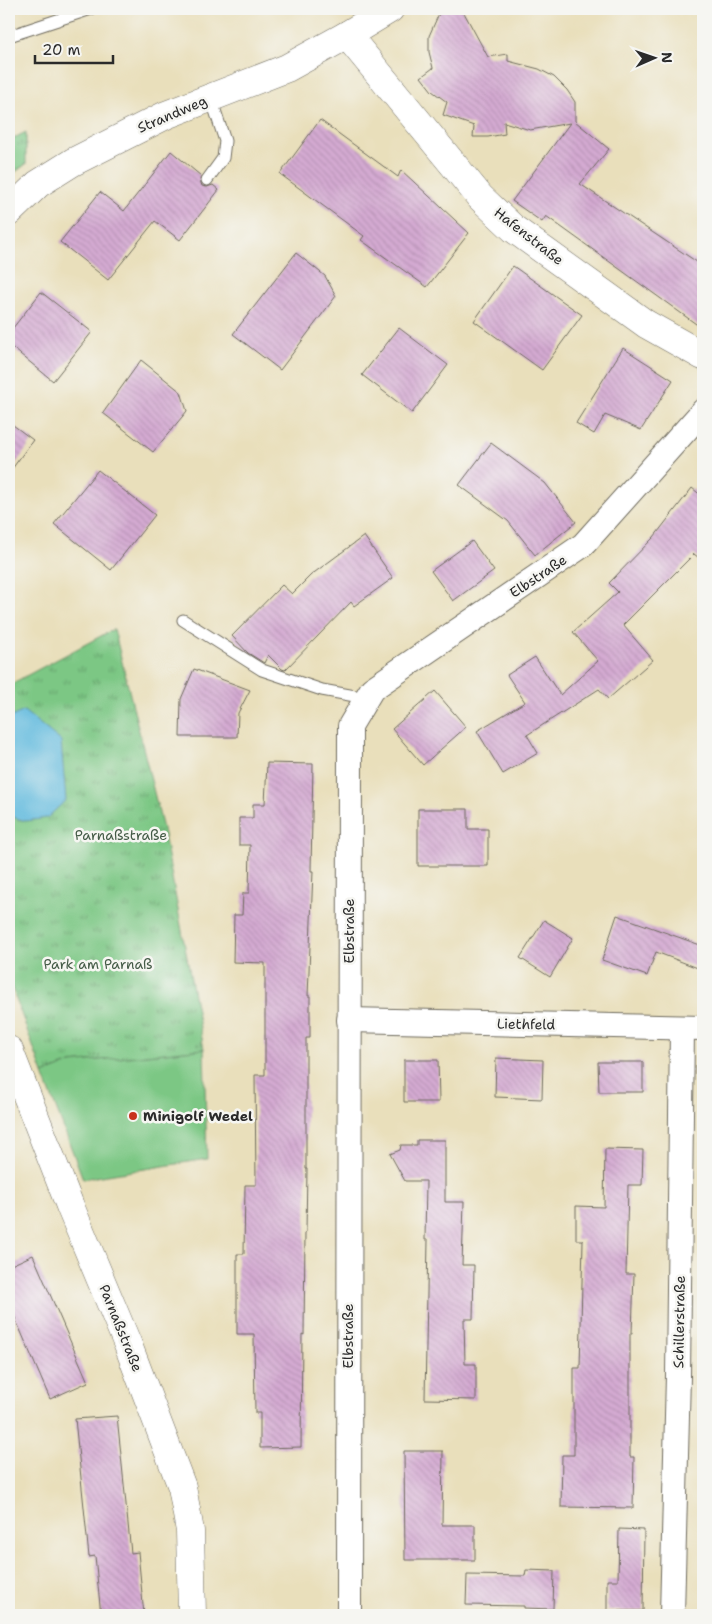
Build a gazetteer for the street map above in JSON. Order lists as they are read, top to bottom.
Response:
{
  "streets": {
    "street": [
      "Strandweg",
      "Hafenstraße",
      "Elbstraße",
      "Liethfeld",
      "Schillerstraße",
      "Parnaßstraße"
    ]
  },
  "crossings": [
    ["Strandweg", "Hafenstraße"],
    ["Elbstraße", "Liethfeld"],
    ["Liethfeld", "Schillerstraße"]
  ],
  "parks": ["Parnaßstraße", "Park am Parnaß"],
  "places": ["Minigolf Wedel"],
  "scale_bar": "20 m",
  "north": "right"
}
